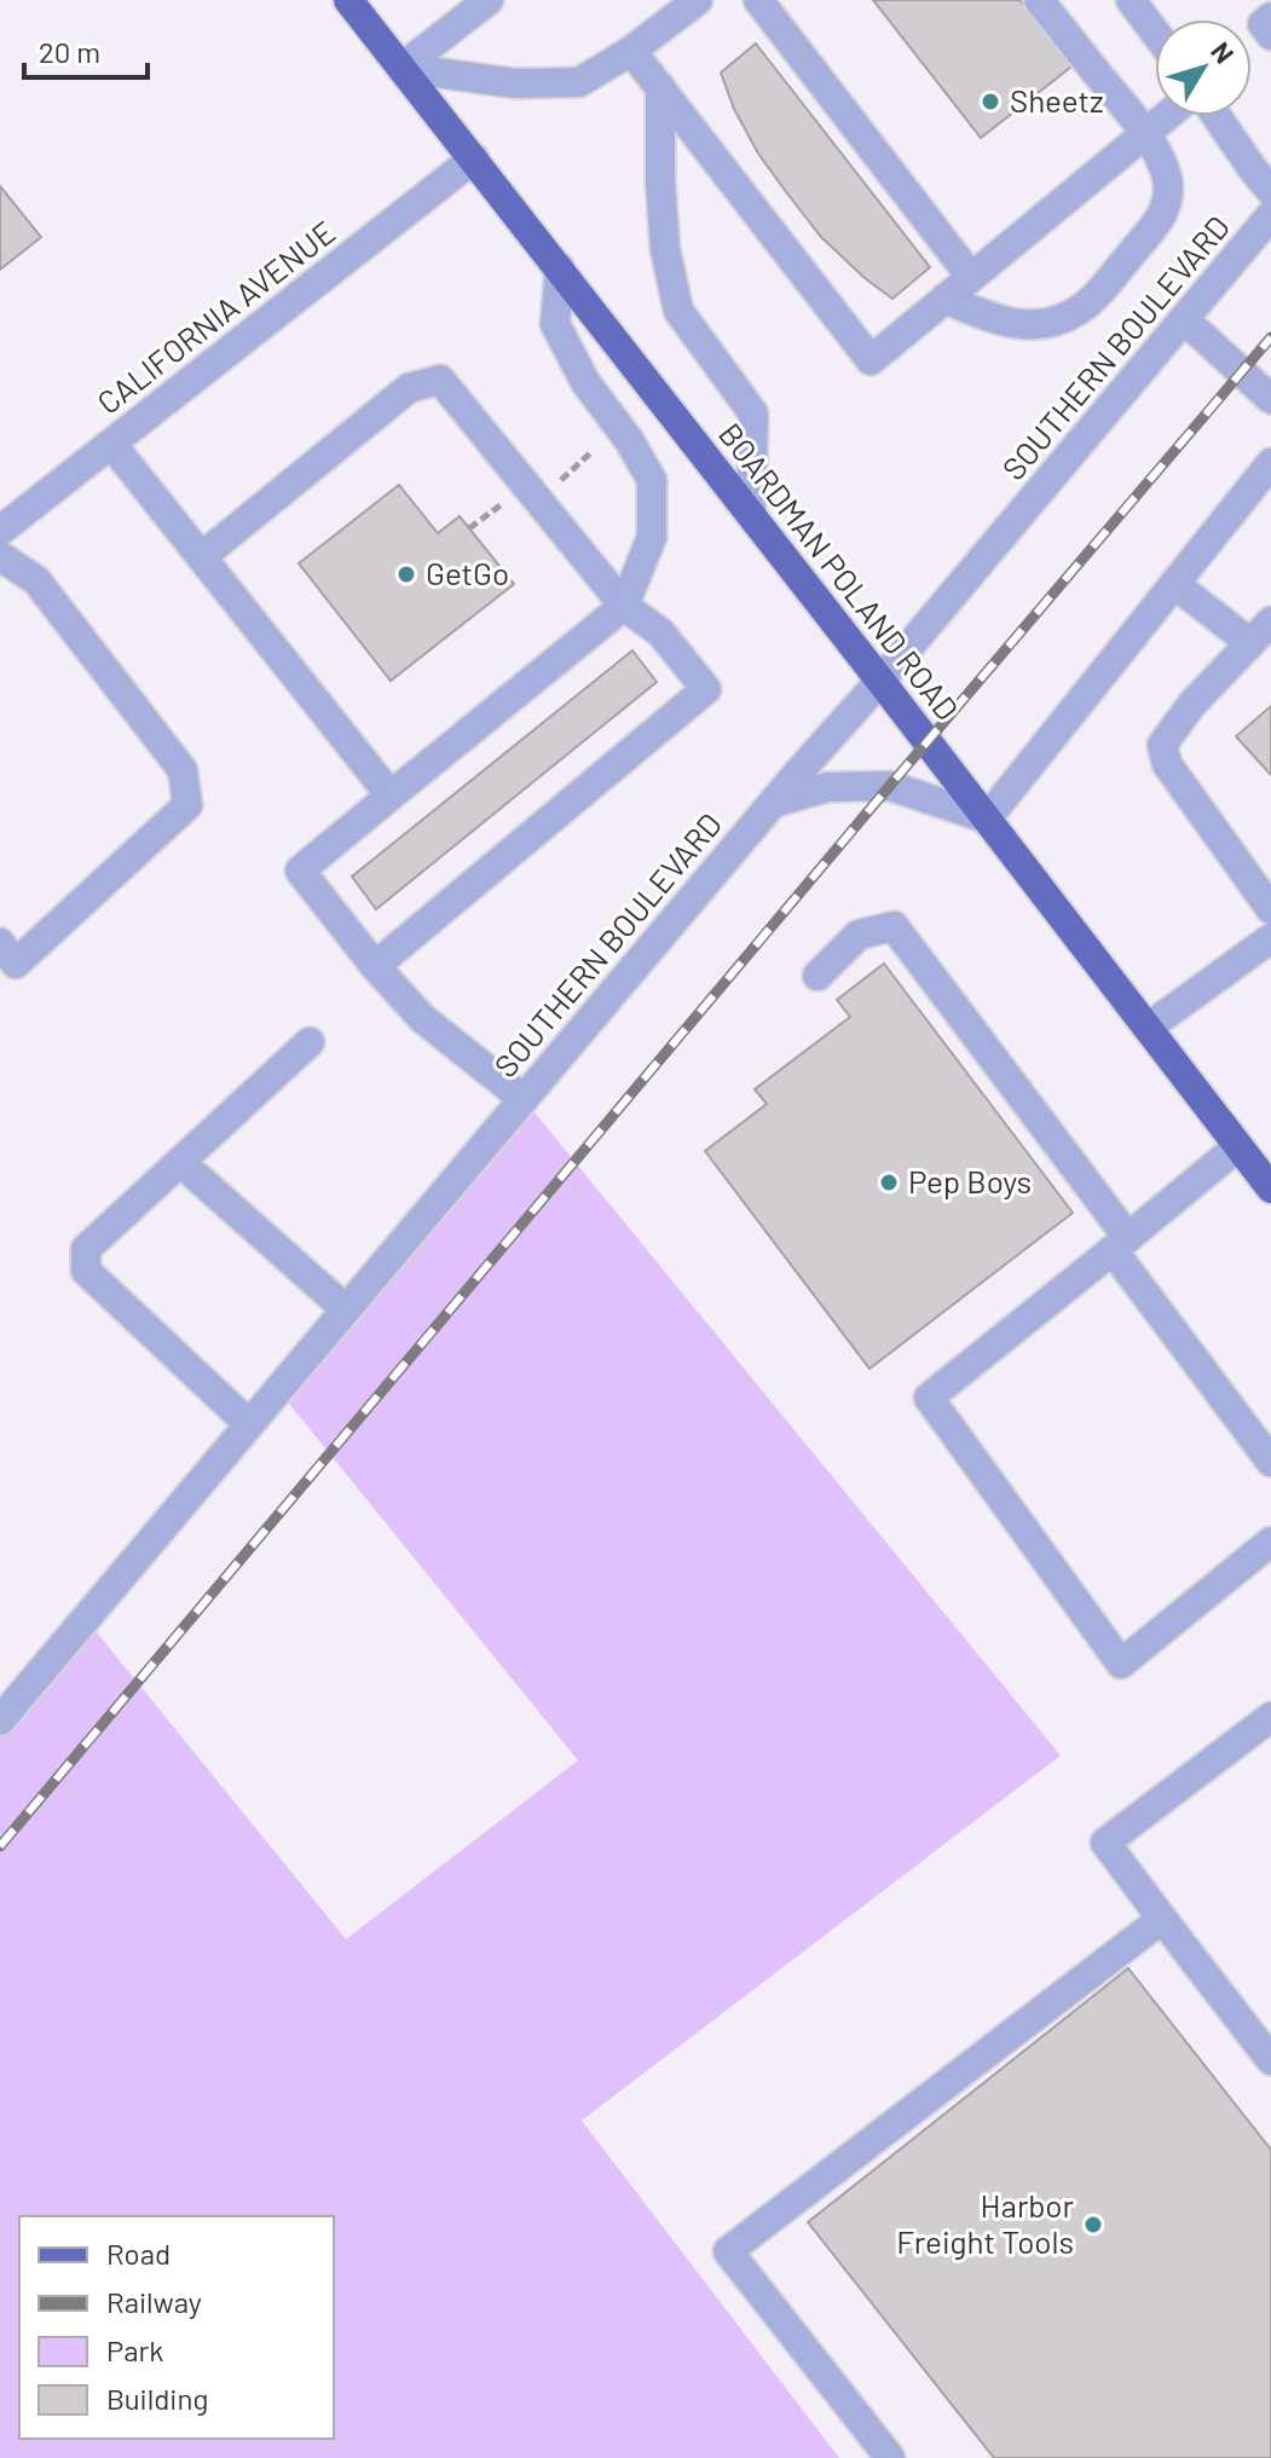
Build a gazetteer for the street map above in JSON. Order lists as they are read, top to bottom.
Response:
{
  "streets": {
    "main road": ["BOARDMAN POLAND ROAD"],
    "street": ["CALIFORNIA AVENUE", "SOUTHERN BOULEVARD"]
  },
  "crossings": [
    ["CALIFORNIA AVENUE", "BOARDMAN POLAND ROAD"],
    ["SOUTHERN BOULEVARD", "BOARDMAN POLAND ROAD"]
  ],
  "places": [
    "Sheetz",
    "GetGo",
    "Pep Boys",
    "Harbor Freight Tools"
  ],
  "legend": [
    "Road",
    "Railway",
    "Park",
    "Building"
  ],
  "scale_bar": "20 m",
  "north": "top right"
}
